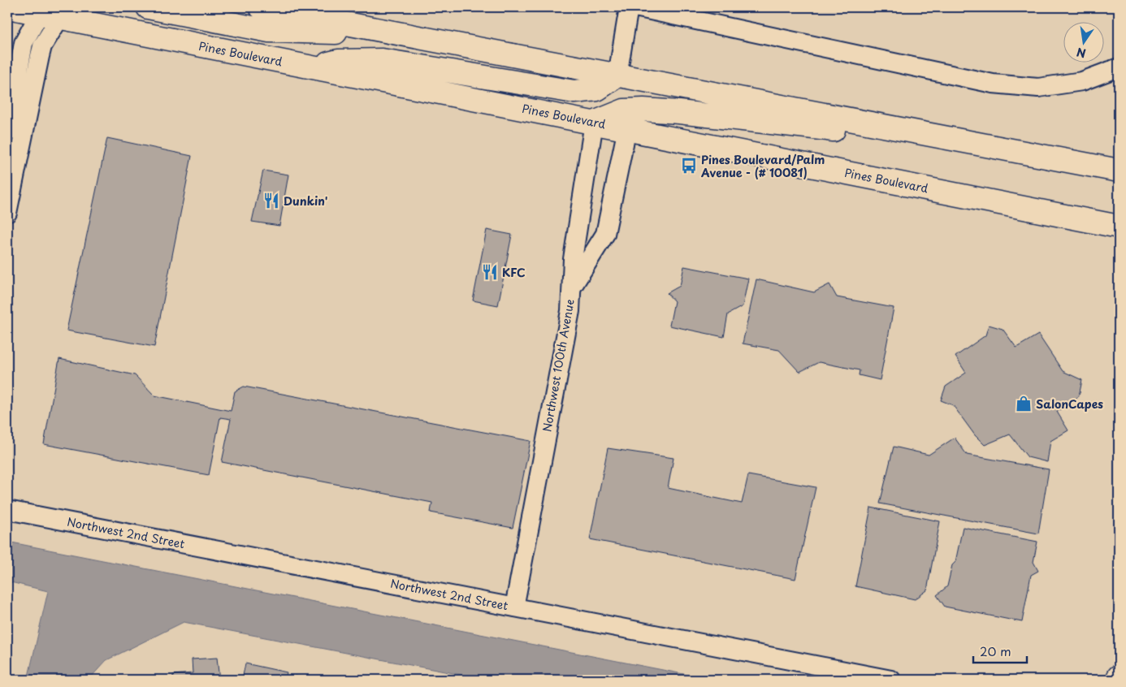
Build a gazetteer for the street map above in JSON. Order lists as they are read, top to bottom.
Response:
{
  "streets": {
    "main road": ["Pines Boulevard"],
    "street": ["Northwest 100th Avenue", "Northwest 2nd Street"]
  },
  "crossings": [
    ["Pines Boulevard", "Northwest 100th Avenue"],
    ["Northwest 100th Avenue", "Northwest 2nd Street"]
  ],
  "places": {
    "bus stop": ["Pines Boulevard/Palm Avenue - (# 10081)"],
    "restaurant": ["Dunkin'", "KFC"],
    "shop": ["SalonCapes"]
  },
  "scale_bar": "20 m",
  "north": "bottom"
}
